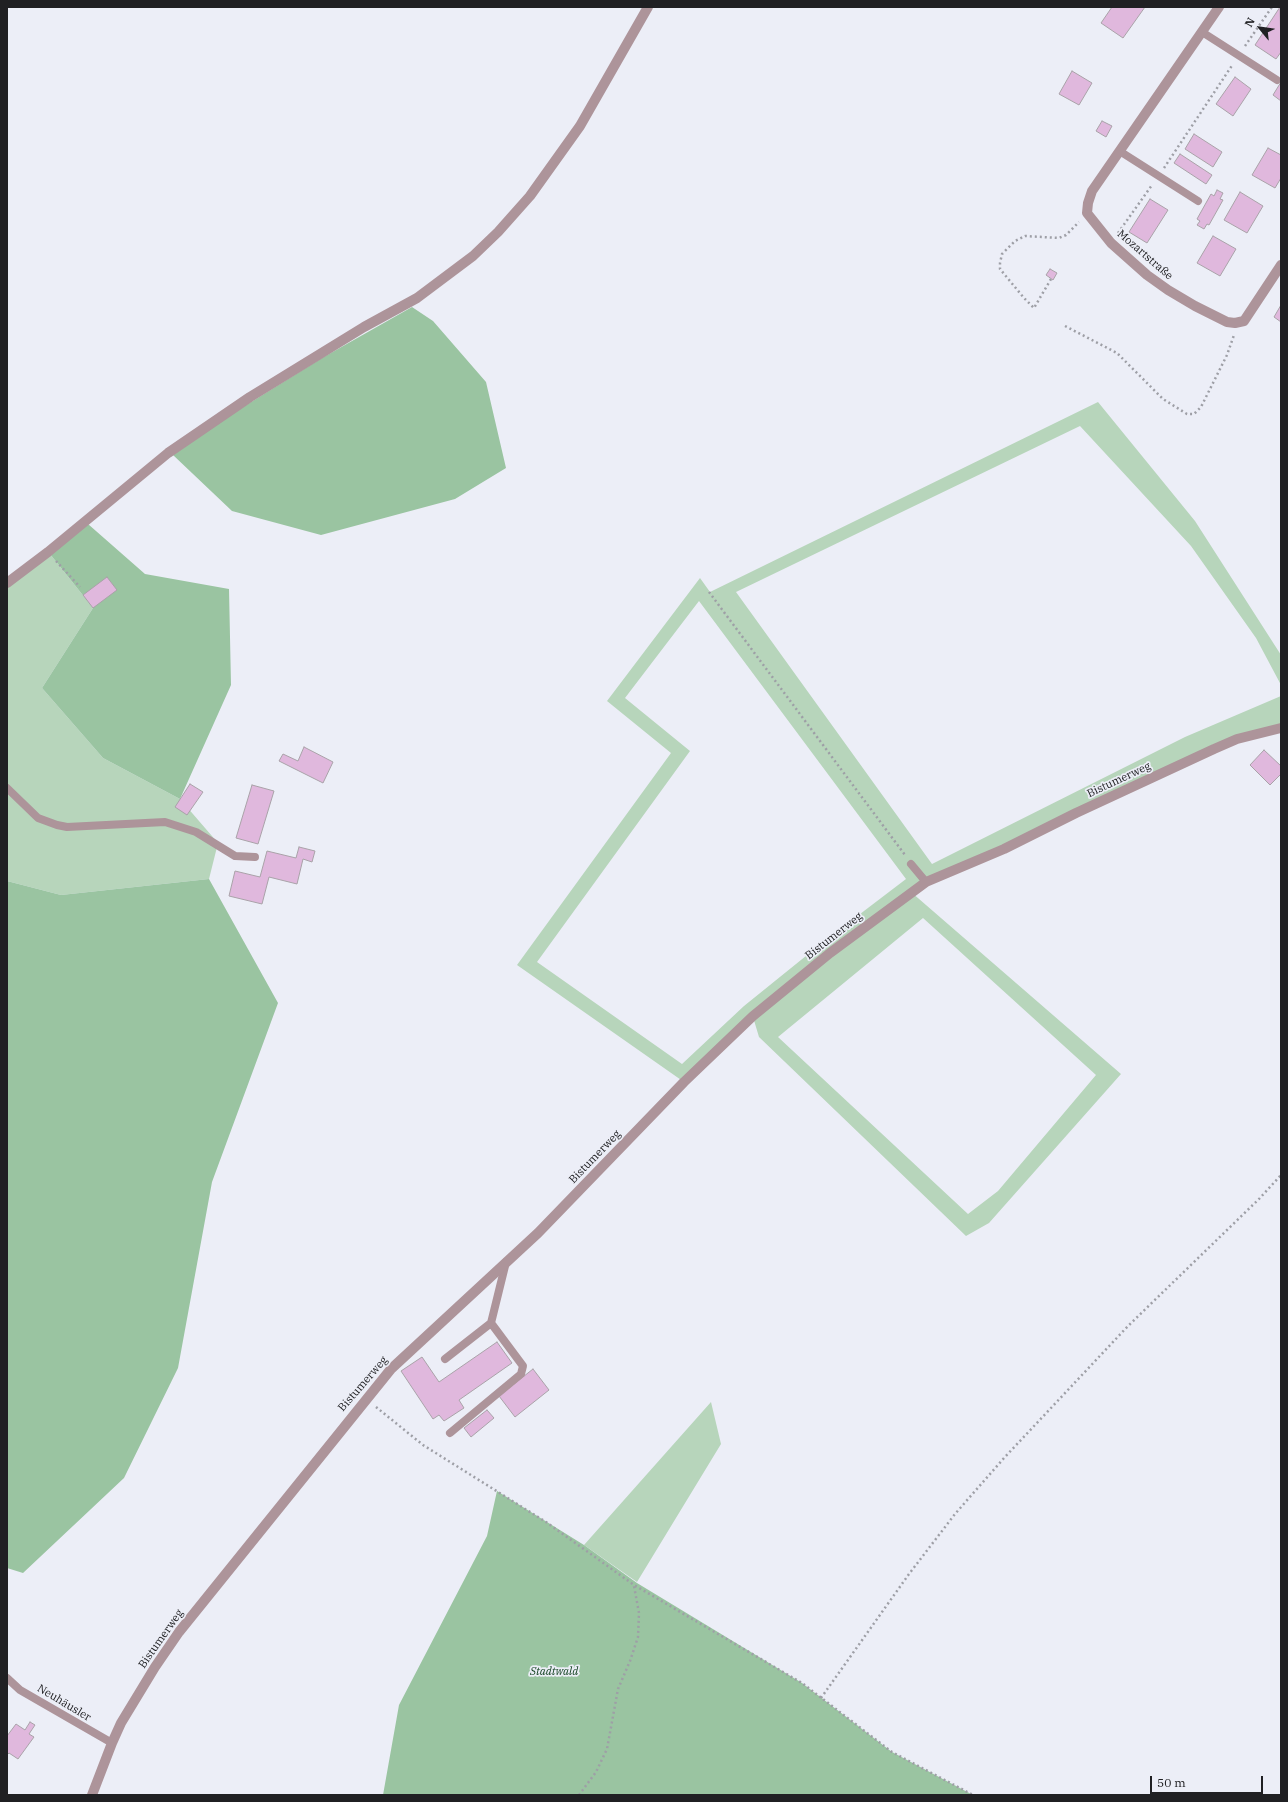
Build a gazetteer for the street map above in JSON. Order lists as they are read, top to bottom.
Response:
{
  "streets": {
    "street": ["Mozartstraße", "Bistumerweg"],
    "lane": ["Neuhäusler"]
  },
  "crossings": [
    ["Bistumerweg", "Neuhäusler"]
  ],
  "parks": ["Stadtwald"],
  "scale_bar": "50 m",
  "north": "top left"
}
